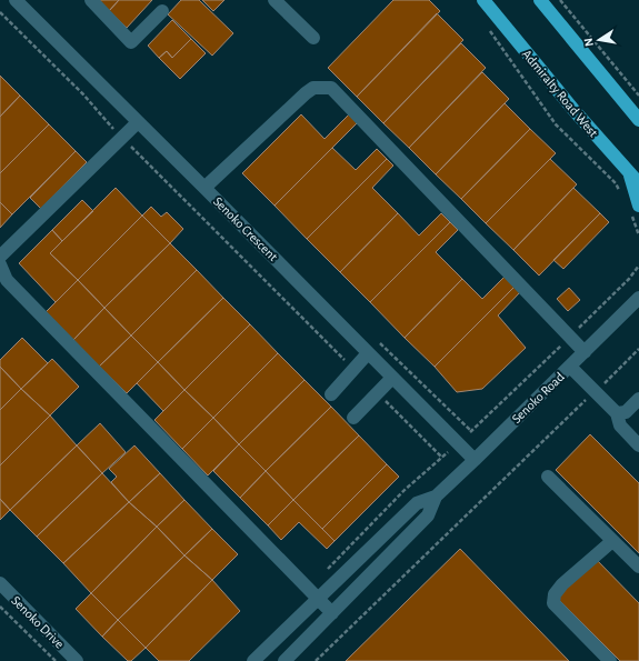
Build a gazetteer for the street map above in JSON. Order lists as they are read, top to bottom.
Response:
{
  "streets": {
    "main road": ["Admiralty Road West"],
    "street": ["Senoko Crescent", "Senoko Road", "Senoko Drive"]
  },
  "crossings": [
    ["Senoko Crescent", "Senoko Road"]
  ],
  "north": "left"
}
